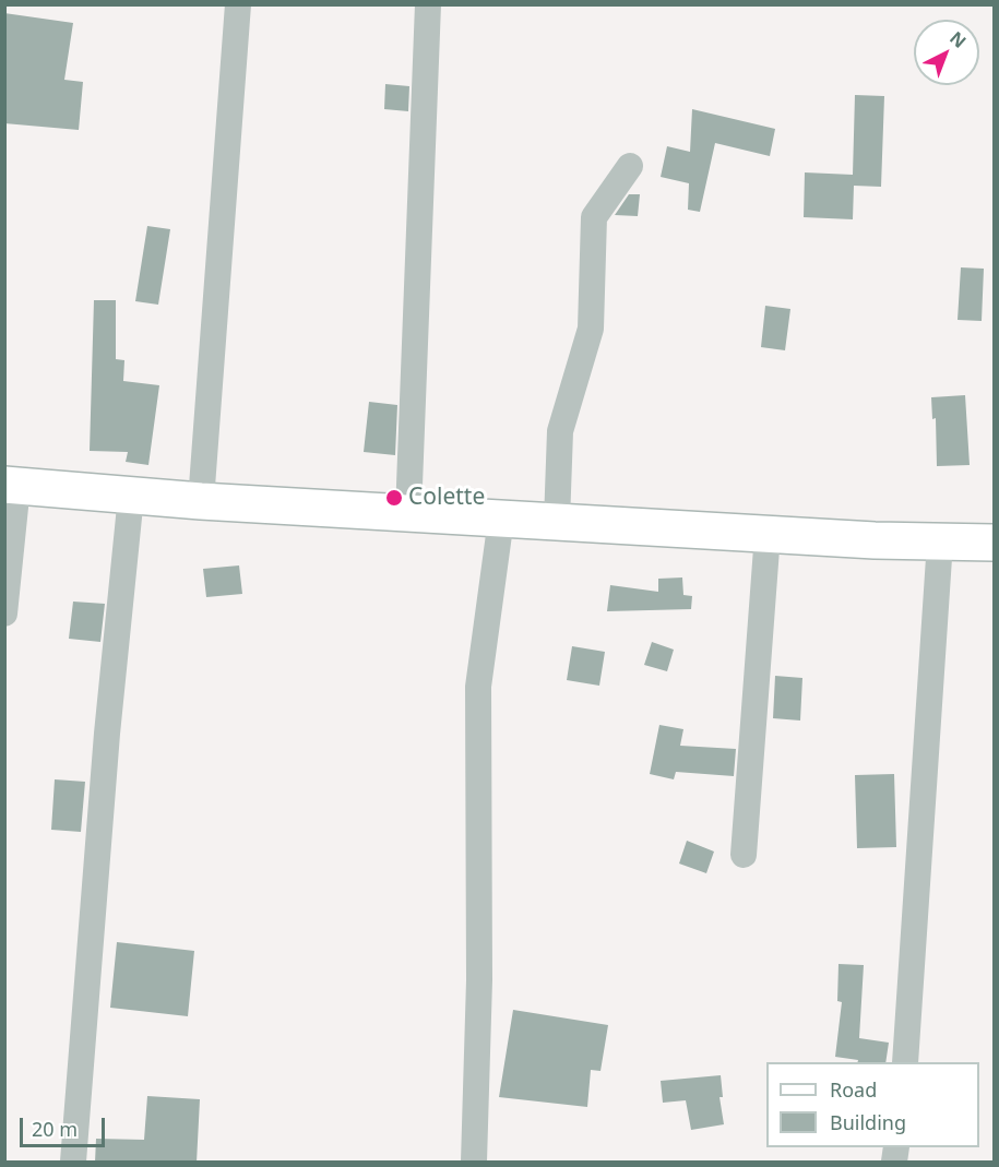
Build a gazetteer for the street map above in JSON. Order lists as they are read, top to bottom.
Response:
{
  "places": ["Colette"],
  "legend": ["Road", "Building"],
  "scale_bar": "20 m",
  "north": "top right"
}
